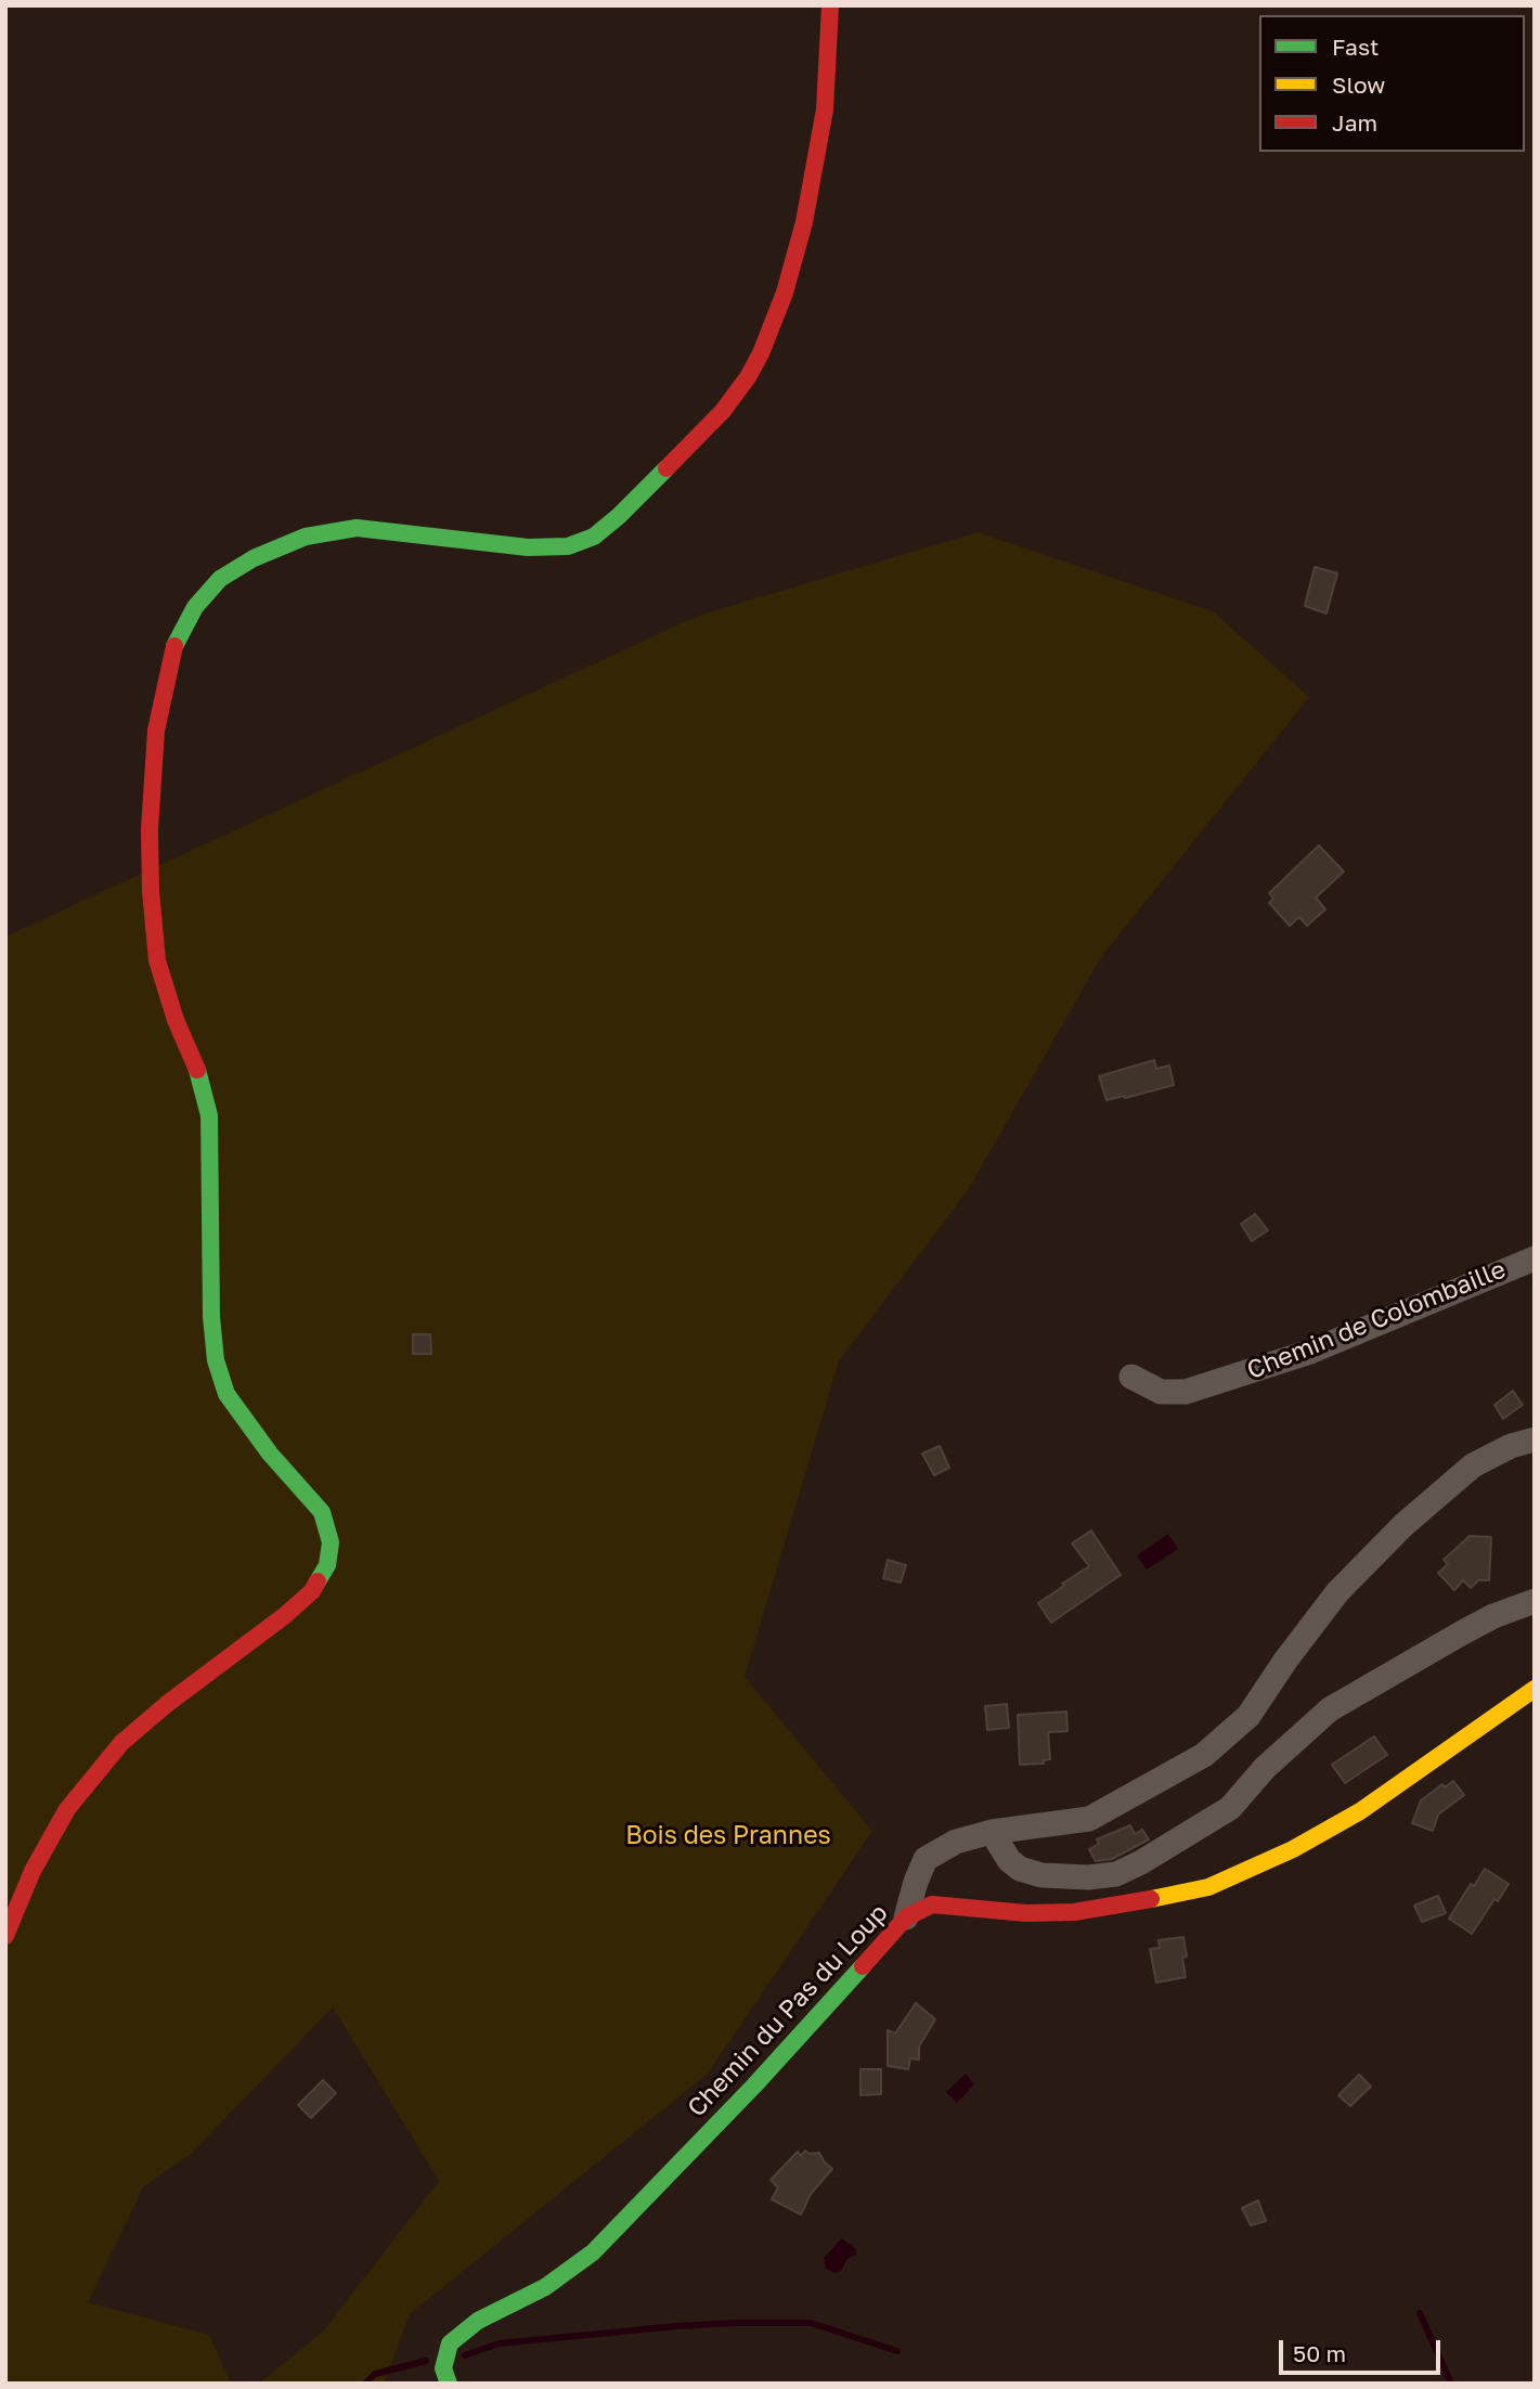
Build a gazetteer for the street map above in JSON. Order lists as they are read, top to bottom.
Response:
{
  "streets": {
    "street": ["Chemin de Colombaille", "Chemin du Pas du Loup"]
  },
  "parks": ["Bois des Prannes"],
  "legend": ["Fast", "Slow", "Jam"],
  "scale_bar": "50 m"
}
